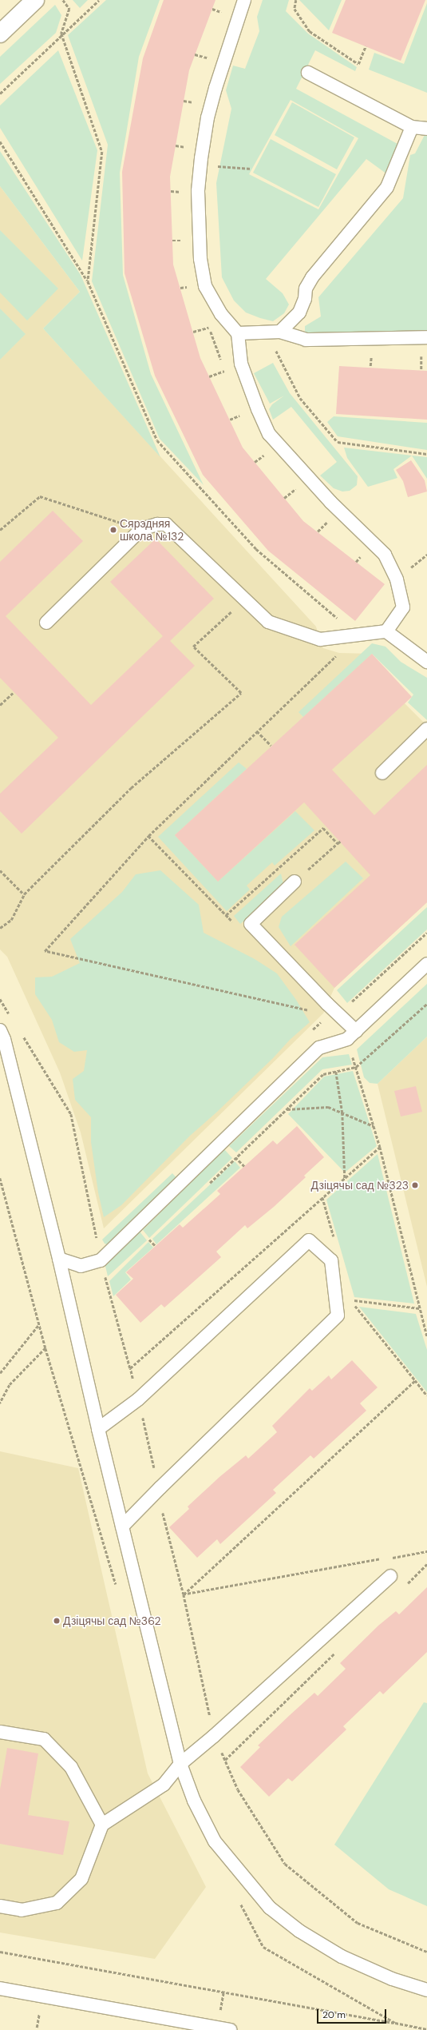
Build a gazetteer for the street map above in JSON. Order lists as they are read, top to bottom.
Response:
{
  "places": ["Сярэдняя школа №132", "Дзіцячы сад №323", "Дзіцячы сад №362"],
  "scale_bar": "20 m"
}
